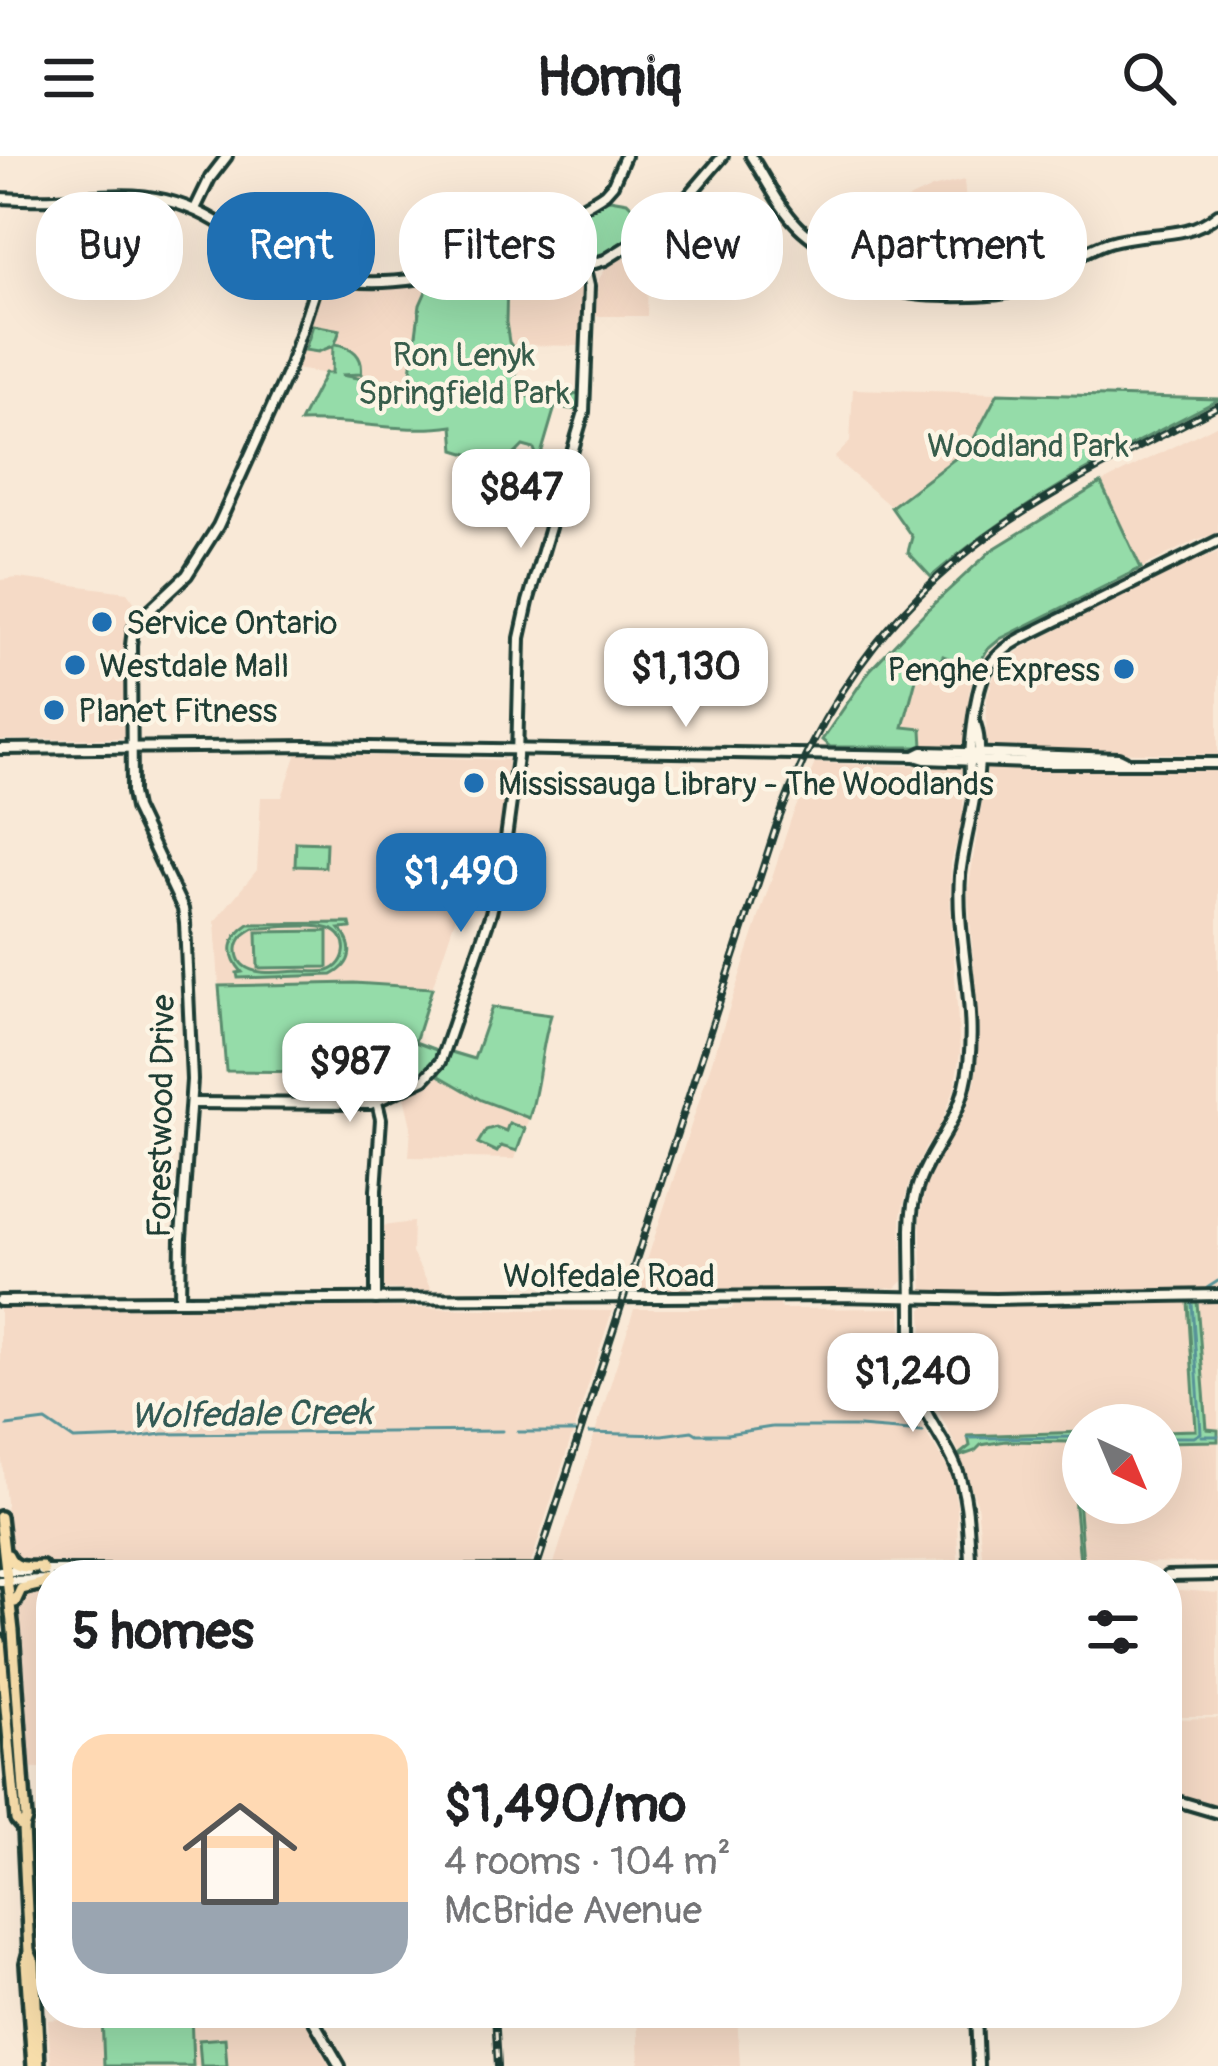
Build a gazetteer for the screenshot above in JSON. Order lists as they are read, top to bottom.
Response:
{
  "streets": {
    "street": ["Forestwood Drive", "Wolfedale Road"]
  },
  "crossings": [
    ["Forestwood Drive", "Wolfedale Road"]
  ],
  "water": ["Wolfedale Creek"],
  "parks": ["Ron Lenyk Springfield Park", "Woodland Park"],
  "places": [
    "Service Ontario",
    "Westdale Mall",
    "Penghe Express",
    "Planet Fitness",
    "Mississauga Library - The Woodlands"
  ],
  "north": "bottom right",
  "page": {
    "header": "Homiq",
    "chip": [
      "Buy",
      "Rent",
      "Filters",
      "New",
      "Apartment"
    ],
    "price": [
      "$847",
      "$1,130",
      "$1,490",
      "$987",
      "$1,240"
    ],
    "heading": "5 homes",
    "list": [
      {
        "name": "$1,490/mo",
        "note": "4 rooms · 104 m² · McBride Avenue"
      }
    ]
  }
}
